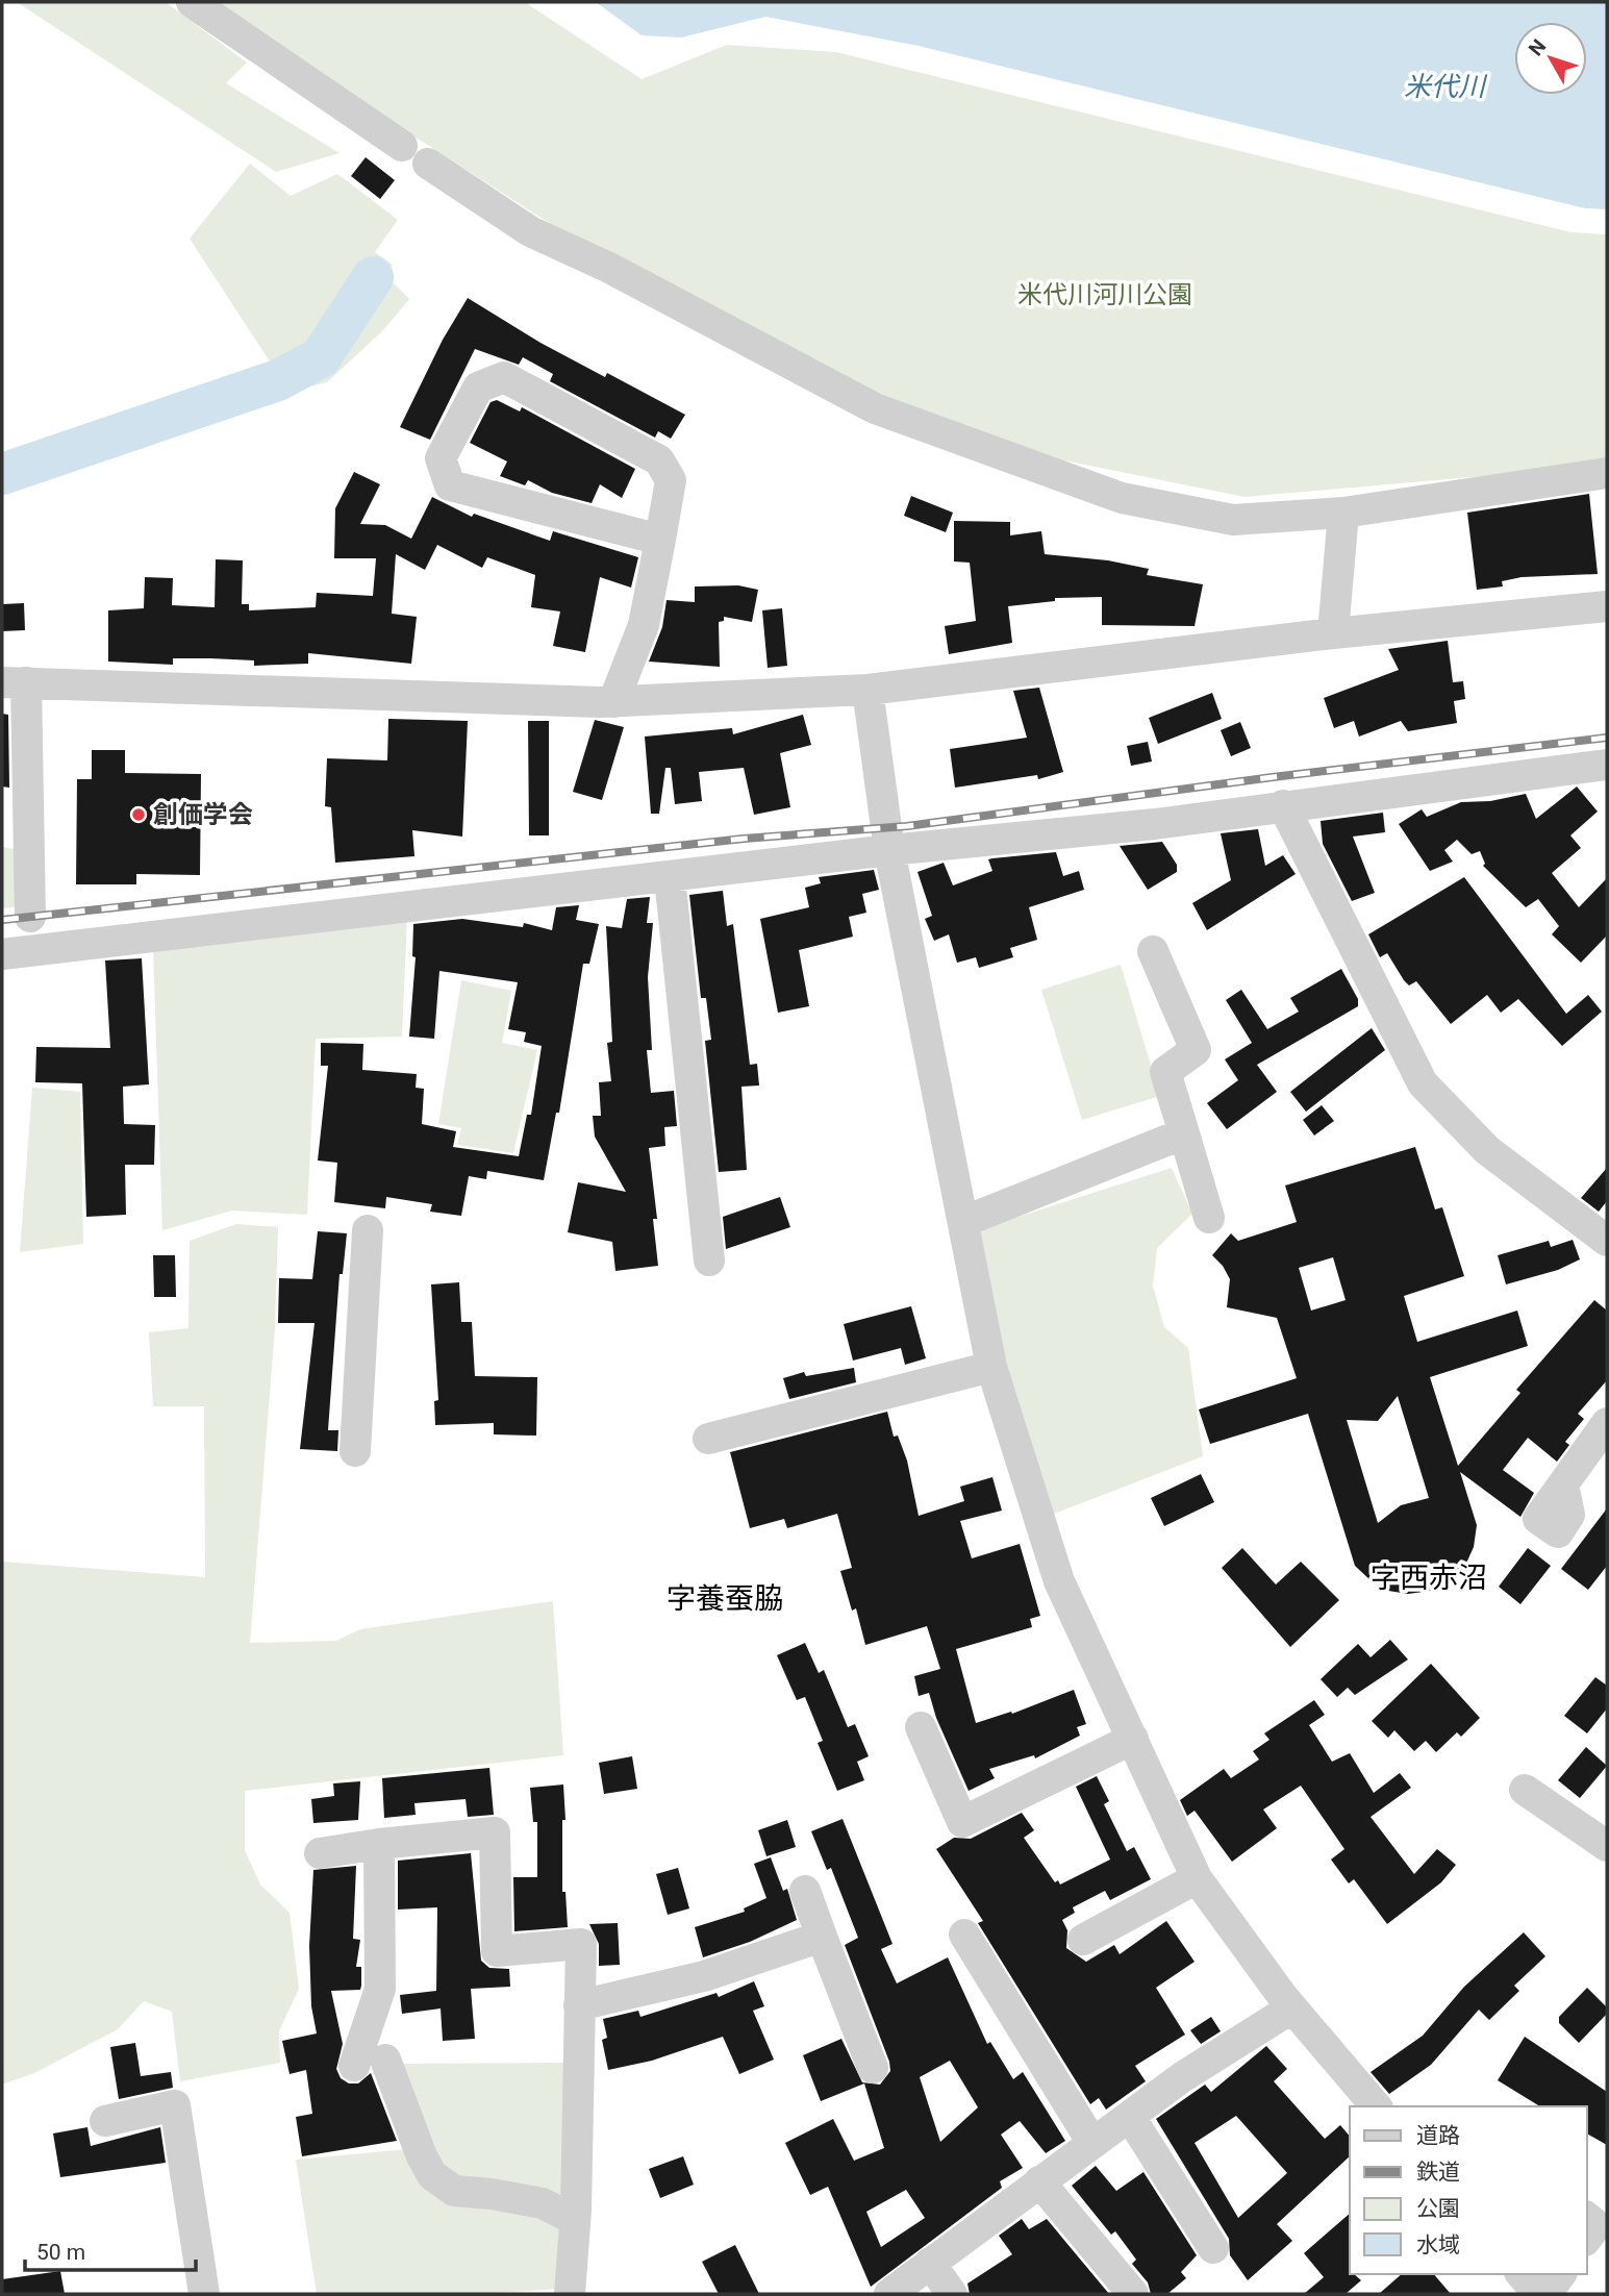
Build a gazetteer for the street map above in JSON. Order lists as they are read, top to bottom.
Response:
{
  "districts": ["字西赤沼", "字養蚕脇"],
  "water": ["米代川"],
  "parks": ["米代川河川公園"],
  "places": ["創価学会"],
  "legend": [
    "道路",
    "鉄道",
    "公園",
    "水域"
  ],
  "scale_bar": "50 m",
  "north": "top left"
}
